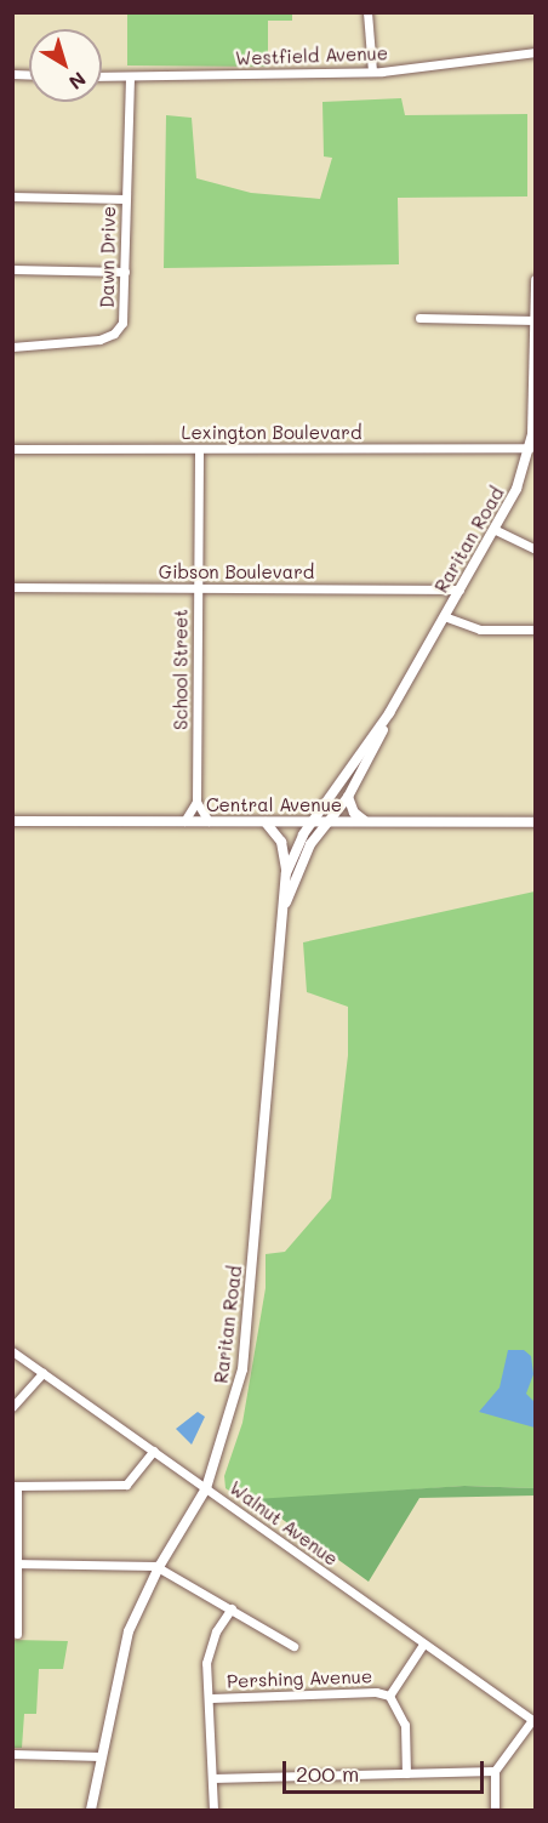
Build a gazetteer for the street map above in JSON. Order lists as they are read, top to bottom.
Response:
{
  "streets": {
    "main road": ["Raritan Road", "Central Avenue"],
    "street": [
      "Westfield Avenue",
      "Dawn Drive",
      "Lexington Boulevard",
      "Gibson Boulevard",
      "School Street",
      "Walnut Avenue",
      "Pershing Avenue"
    ]
  },
  "crossings": [
    ["Westfield Avenue", "Dawn Drive"],
    ["Lexington Boulevard", "Raritan Road"],
    ["Lexington Boulevard", "School Street"],
    ["Raritan Road", "Gibson Boulevard"],
    ["Raritan Road", "Central Avenue"],
    ["Raritan Road", "Walnut Avenue"],
    ["Gibson Boulevard", "School Street"]
  ],
  "scale_bar": "200 m",
  "north": "bottom right"
}
